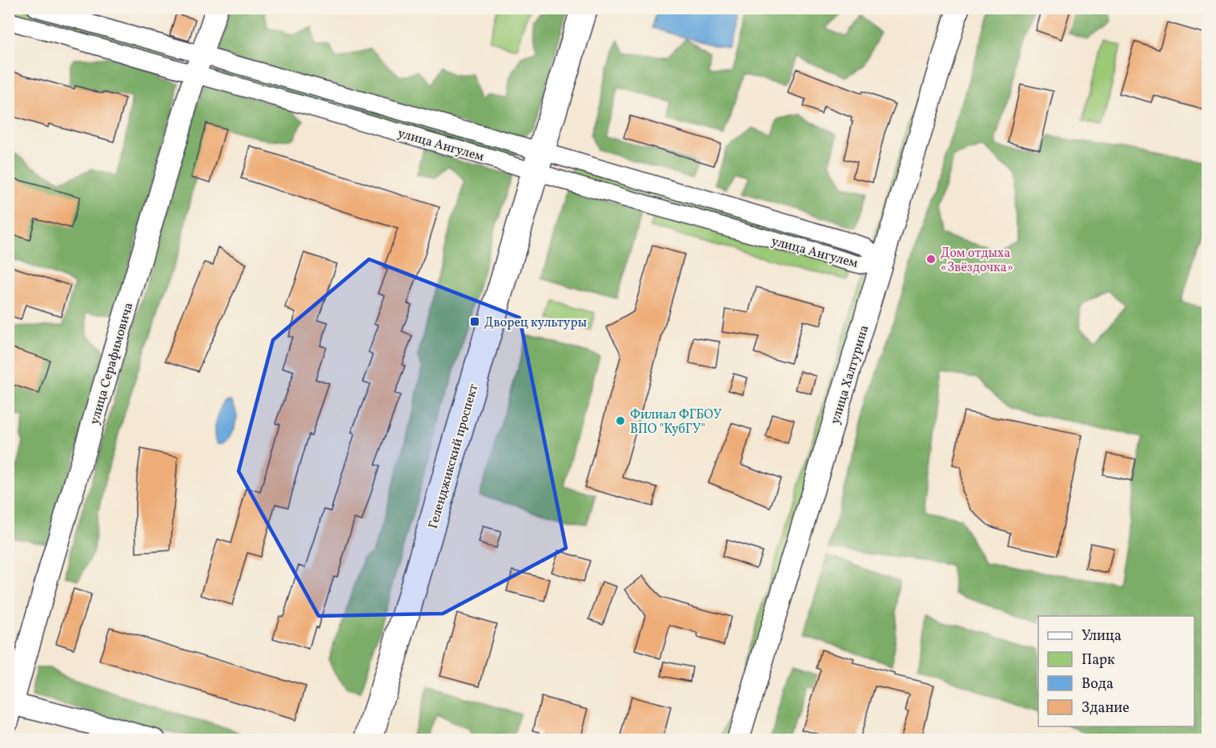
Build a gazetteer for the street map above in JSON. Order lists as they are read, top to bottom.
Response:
{
  "streets": {
    "main road": ["Геленджикский проспект"],
    "street": ["улица Ангулем", "улица Серафимовича", "улица Халтурина"]
  },
  "crossings": [
    ["улица Ангулем", "улица Серафимовича"],
    ["улица Ангулем", "улица Халтурина"],
    ["улица Ангулем", "Геленджикский проспект"]
  ],
  "places": {
    "other": ["Дом отдыха «Звёздочка»", "Филиал ФГБОУ ВПО \"КубГУ\""],
    "transit": ["Дворец культуры"]
  },
  "legend": [
    "Улица",
    "Парк",
    "Вода",
    "Здание"
  ]
}
